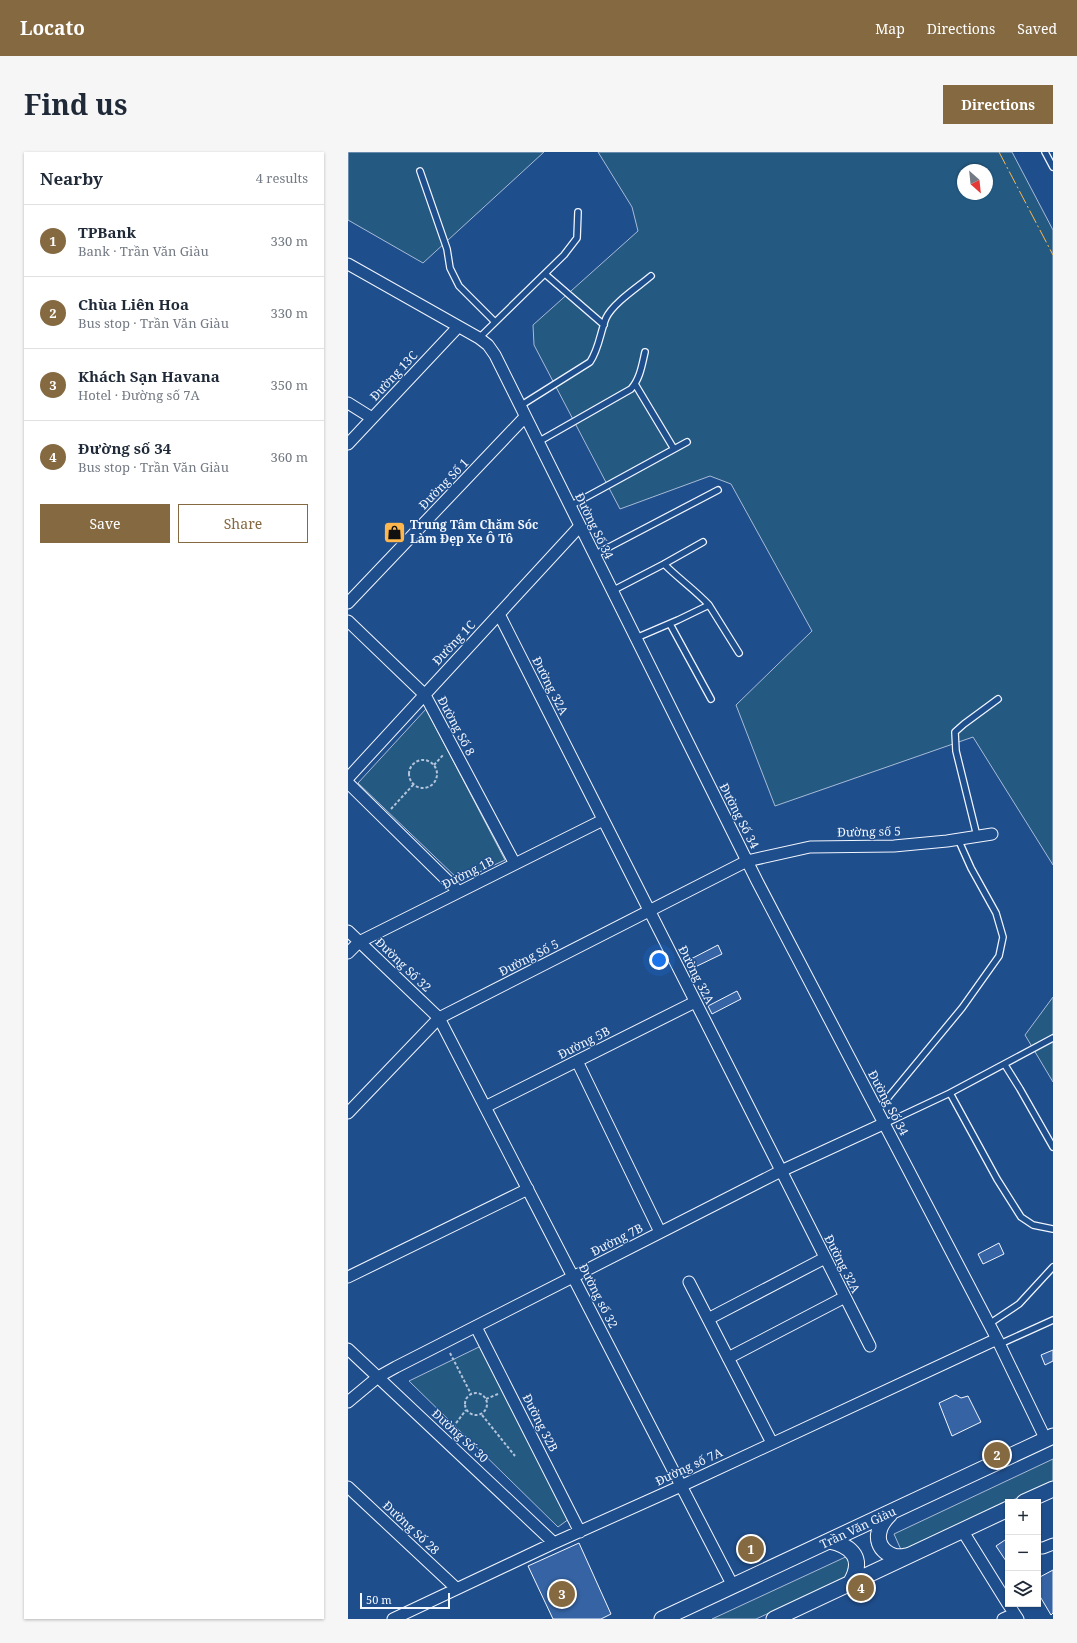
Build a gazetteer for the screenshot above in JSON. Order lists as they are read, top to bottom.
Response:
{
  "streets": {
    "main road": ["Trần Văn Giàu"],
    "street": [
      "Đường 13C",
      "Đường Số 1",
      "Đường Số 34",
      "Đường 1C",
      "Đường 32A",
      "Đường Số 8",
      "Đường số 5",
      "Đường 1B",
      "Đường Số 5",
      "Đường Số 32",
      "Đường 5B",
      "Đường 7B",
      "Đường số 32",
      "Đường 32B",
      "Đường Số 30",
      "Đường số 7A",
      "Đường Số 28"
    ]
  },
  "crossings": [
    ["Đường 13C", "Đường Số 34"],
    ["Đường Số 1", "Đường Số 34"],
    ["Đường Số 34", "Đường 1C"],
    ["Đường Số 34", "Đường số 5"],
    ["Đường Số 34", "Đường Số 5"],
    ["Đường Số 34", "Đường 7B"],
    ["Đường Số 34", "Đường số 7A"],
    ["Đường Số 34", "Trần Văn Giàu"],
    ["Đường 1C", "Đường 32A"],
    ["Đường 1C", "Đường Số 8"],
    ["Đường 32A", "Đường 1B"],
    ["Đường 32A", "Đường Số 5"],
    ["Đường 32A", "Đường 5B"],
    ["Đường 32A", "Đường 7B"],
    ["Đường Số 8", "Đường 1B"],
    ["Đường số 5", "Đường Số 5"],
    ["Đường 1B", "Đường Số 32"],
    ["Đường Số 5", "Đường Số 32"],
    ["Đường Số 5", "Đường số 32"],
    ["Đường Số 32", "Đường số 32"],
    ["Đường 5B", "Đường số 32"],
    ["Đường 7B", "Đường số 32"],
    ["Đường 7B", "Đường 32B"],
    ["Đường 7B", "Đường Số 30"],
    ["Đường số 32", "Đường số 7A"],
    ["Đường số 32", "Trần Văn Giàu"],
    ["Đường 32B", "Đường số 7A"],
    ["Đường Số 30", "Đường số 7A"],
    ["Đường số 7A", "Đường Số 28"]
  ],
  "places": {
    "shop": ["Trung Tâm Chăm Sóc Làm Đẹp Xe Ô Tô"]
  },
  "scale_bar": "50 m",
  "north": "bottom right",
  "page": {
    "header": "Locato",
    "nav": ["Map", "Directions", "Saved"],
    "title": "Find us",
    "buttons": [
      "Directions",
      ["Save", "Share"]
    ],
    "heading": ["Nearby", "4 results"],
    "list": [
      {
        "mark": "1",
        "name": "TPBank",
        "note": "Bank · Trần Văn Giàu",
        "value": "330 m"
      },
      {
        "mark": "2",
        "name": "Chùa Liên Hoa",
        "note": "Bus stop · Trần Văn Giàu",
        "value": "330 m"
      },
      {
        "mark": "3",
        "name": "Khách Sạn Havana",
        "note": "Hotel · Đường số 7A",
        "value": "350 m"
      },
      {
        "mark": "4",
        "name": "Đường số 34",
        "note": "Bus stop · Trần Văn Giàu",
        "value": "360 m"
      }
    ],
    "pins": [
      "2",
      "1",
      "4",
      "3"
    ],
    "map_buttons": ["+", "−"],
    "scale": "50 m"
  }
}
